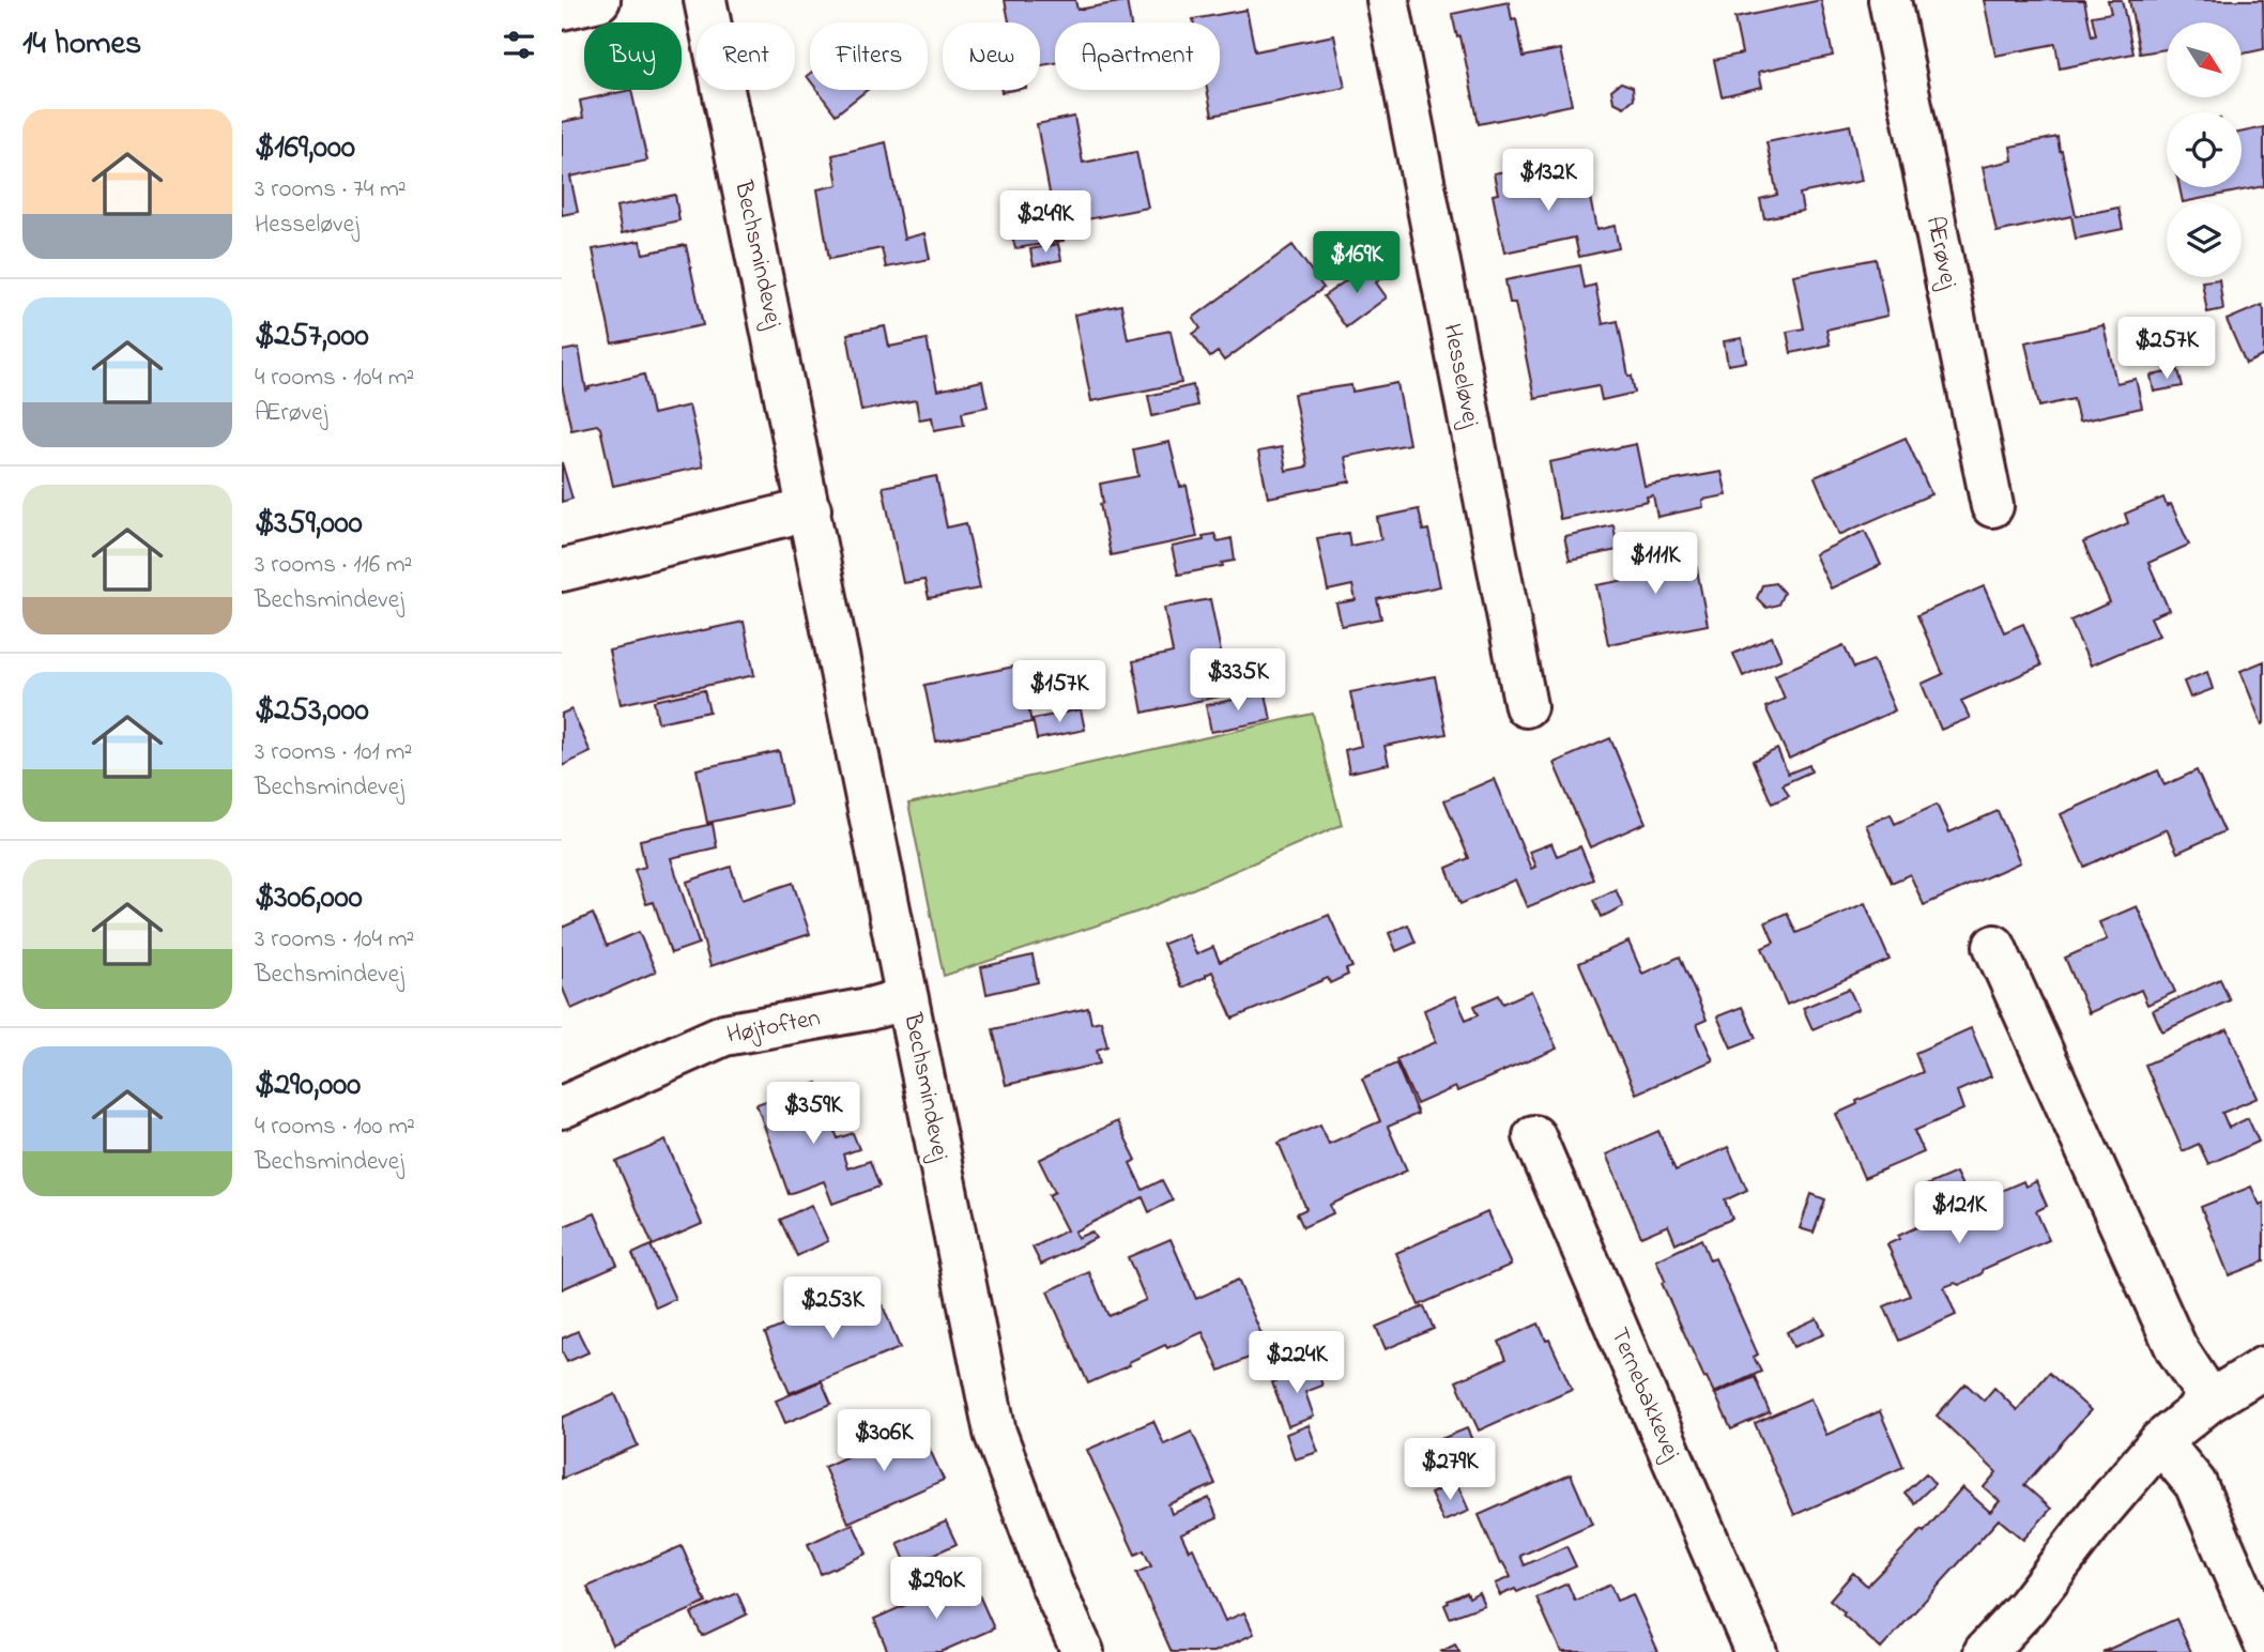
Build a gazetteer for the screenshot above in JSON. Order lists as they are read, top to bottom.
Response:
{
  "streets": {
    "street": [
      "Ærøvej",
      "Bechsmindevej",
      "Hesseløvej",
      "Højtoften",
      "Ternebakkevej"
    ]
  },
  "crossings": [
    ["Bechsmindevej", "Højtoften"]
  ],
  "north": "bottom right",
  "page": {
    "heading": "14 homes",
    "chip": [
      "Buy",
      "Rent",
      "Filters",
      "New",
      "Apartment"
    ],
    "list": [
      {
        "name": "$169,000",
        "note": "3 rooms · 74 m² · Hesseløvej"
      },
      {
        "name": "$257,000",
        "note": "4 rooms · 104 m² · Ærøvej"
      },
      {
        "name": "$359,000",
        "note": "3 rooms · 116 m² · Bechsmindevej"
      },
      {
        "name": "$253,000",
        "note": "3 rooms · 101 m² · Bechsmindevej"
      },
      {
        "name": "$306,000",
        "note": "3 rooms · 104 m² · Bechsmindevej"
      },
      {
        "name": "$290,000",
        "note": "4 rooms · 100 m² · Bechsmindevej"
      }
    ],
    "price": [
      "$132K",
      "$249K",
      "$169K",
      "$257K",
      "$111K",
      "$335K",
      "$157K",
      "$359K",
      "$121K",
      "$253K",
      "$224K",
      "$306K",
      "$279K",
      "$290K"
    ]
  }
}
